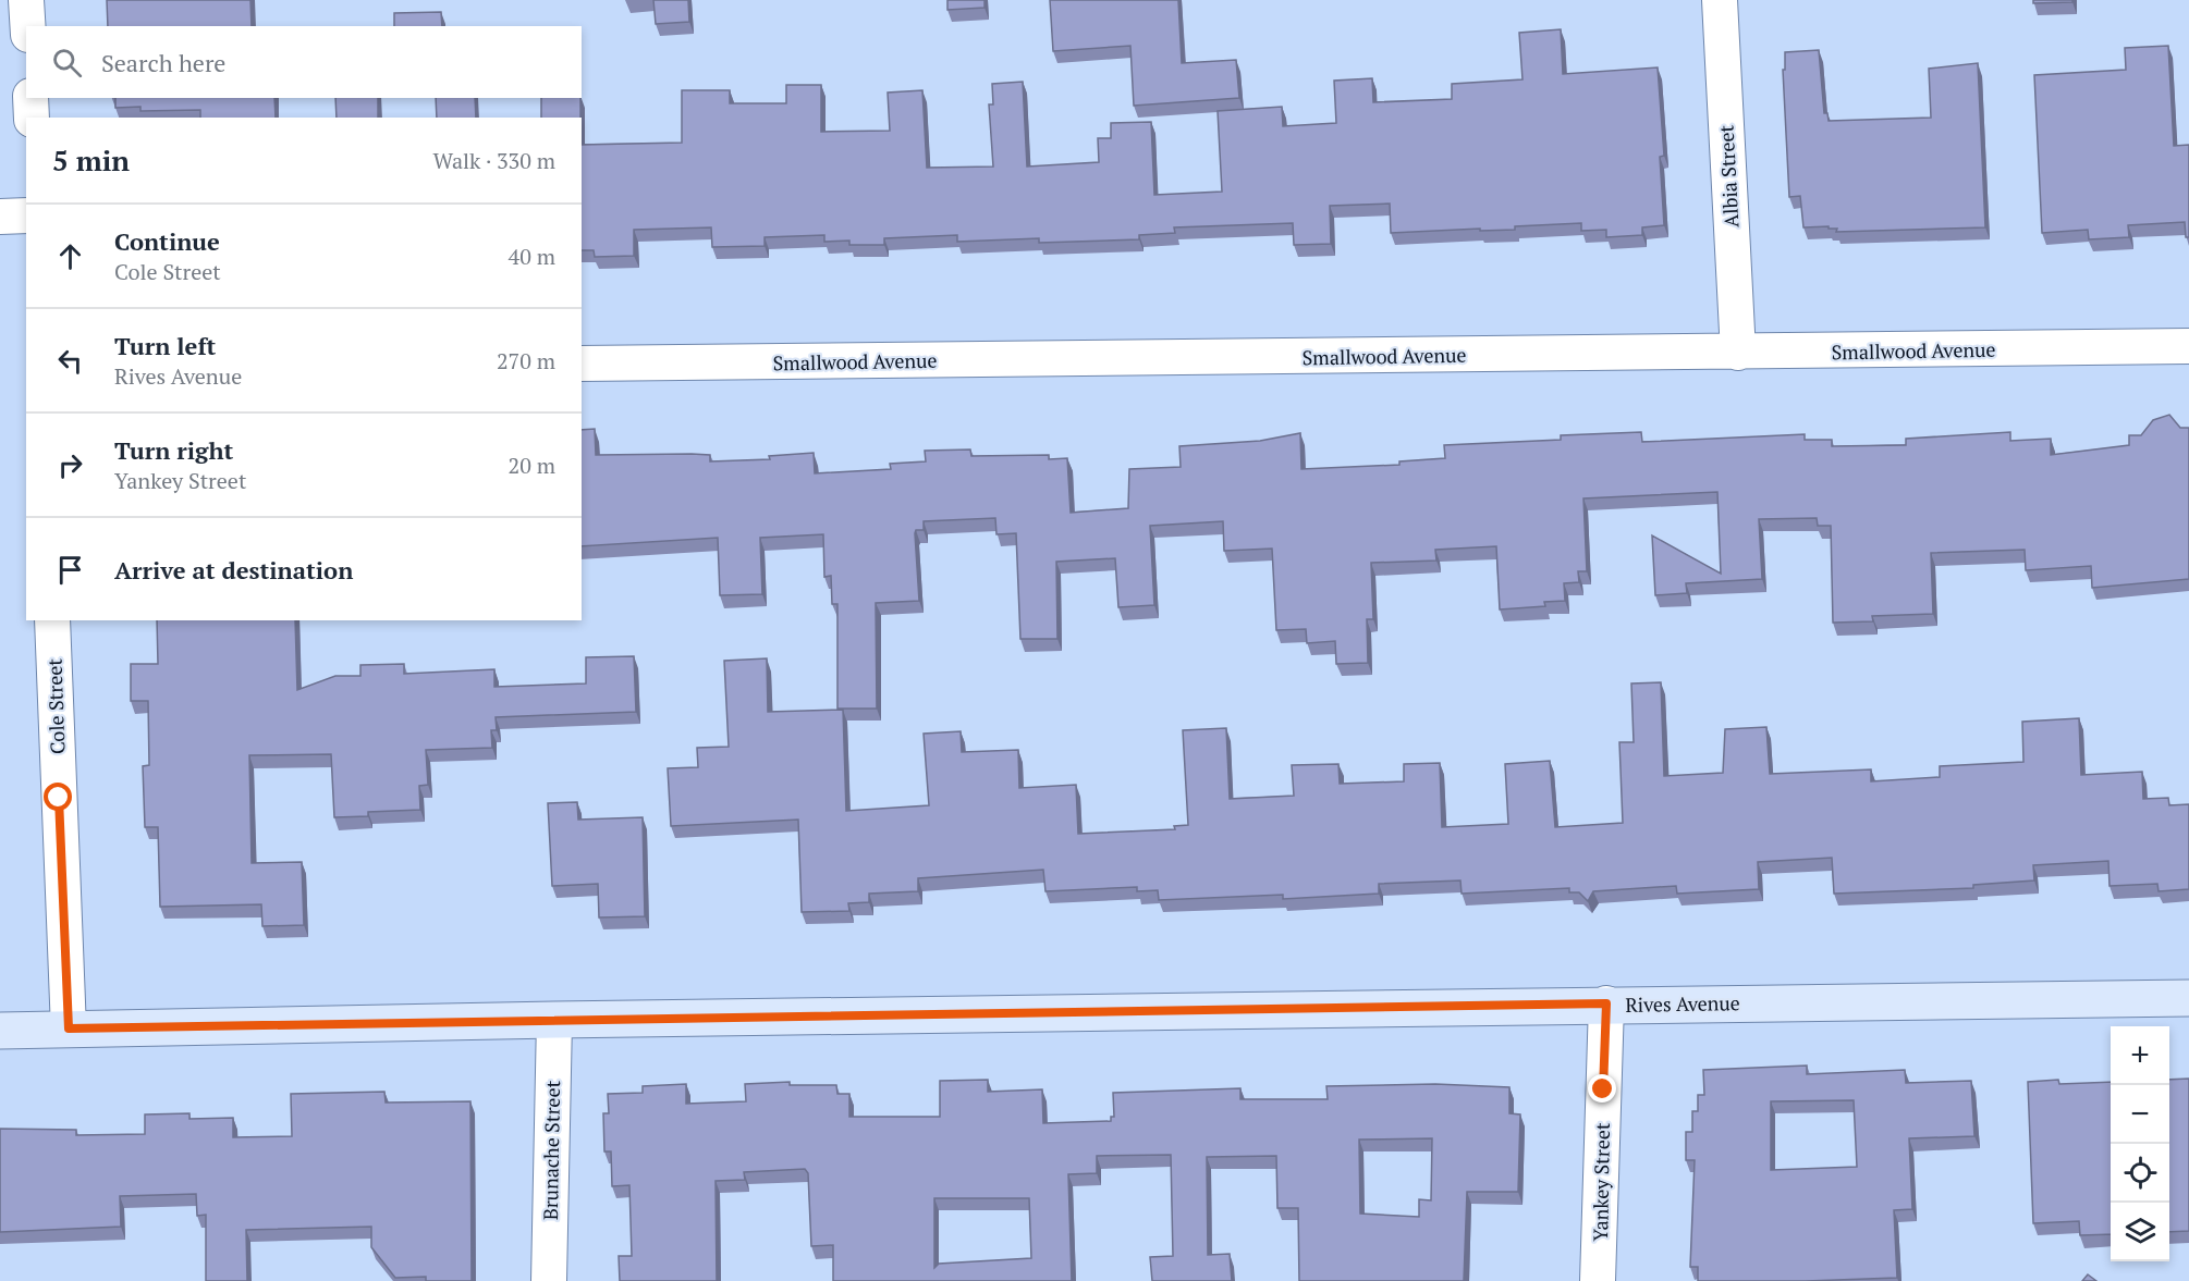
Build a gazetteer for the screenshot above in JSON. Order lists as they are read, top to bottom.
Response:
{
  "streets": {
    "street": [
      "Albia Street",
      "Smallwood Avenue",
      "Cole Street",
      "Rives Avenue",
      "Brunache Street",
      "Yankey Street"
    ]
  },
  "crossings": [
    ["Albia Street", "Smallwood Avenue"],
    ["Cole Street", "Rives Avenue"],
    ["Rives Avenue", "Brunache Street"],
    ["Rives Avenue", "Yankey Street"]
  ],
  "page": {
    "search": "Search here",
    "heading": ["5 min", "Walk · 330 m"],
    "list": [
      ["Continue", "Cole Street", "40 m"],
      ["Turn left", "Rives Avenue", "270 m"],
      ["Turn right", "Yankey Street", "20 m"],
      "Arrive at destination"
    ],
    "map_buttons": ["+", "−"]
  }
}
